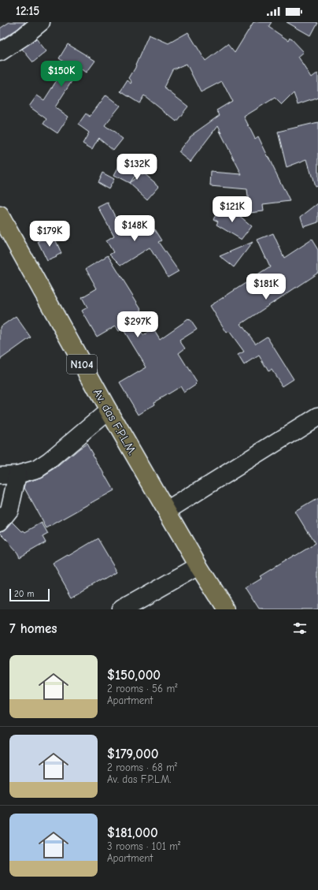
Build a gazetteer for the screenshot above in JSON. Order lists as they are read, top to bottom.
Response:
{
  "streets": {
    "main road": ["N104", "Av. das F.P.L.M."]
  },
  "scale_bar": "20 m",
  "page": {
    "status": "12:15",
    "price": [
      "$150K",
      "$132K",
      "$121K",
      "$148K",
      "$179K",
      "$181K",
      "$297K"
    ],
    "scale": "20 m",
    "heading": "7 homes",
    "list": [
      {
        "name": "$150,000",
        "note": "2 rooms · 56 m² · Apartment"
      },
      {
        "name": "$179,000",
        "note": "2 rooms · 68 m² · Av. das F.P.L.M."
      },
      {
        "name": "$181,000",
        "note": "3 rooms · 101 m² · Apartment"
      }
    ]
  }
}
